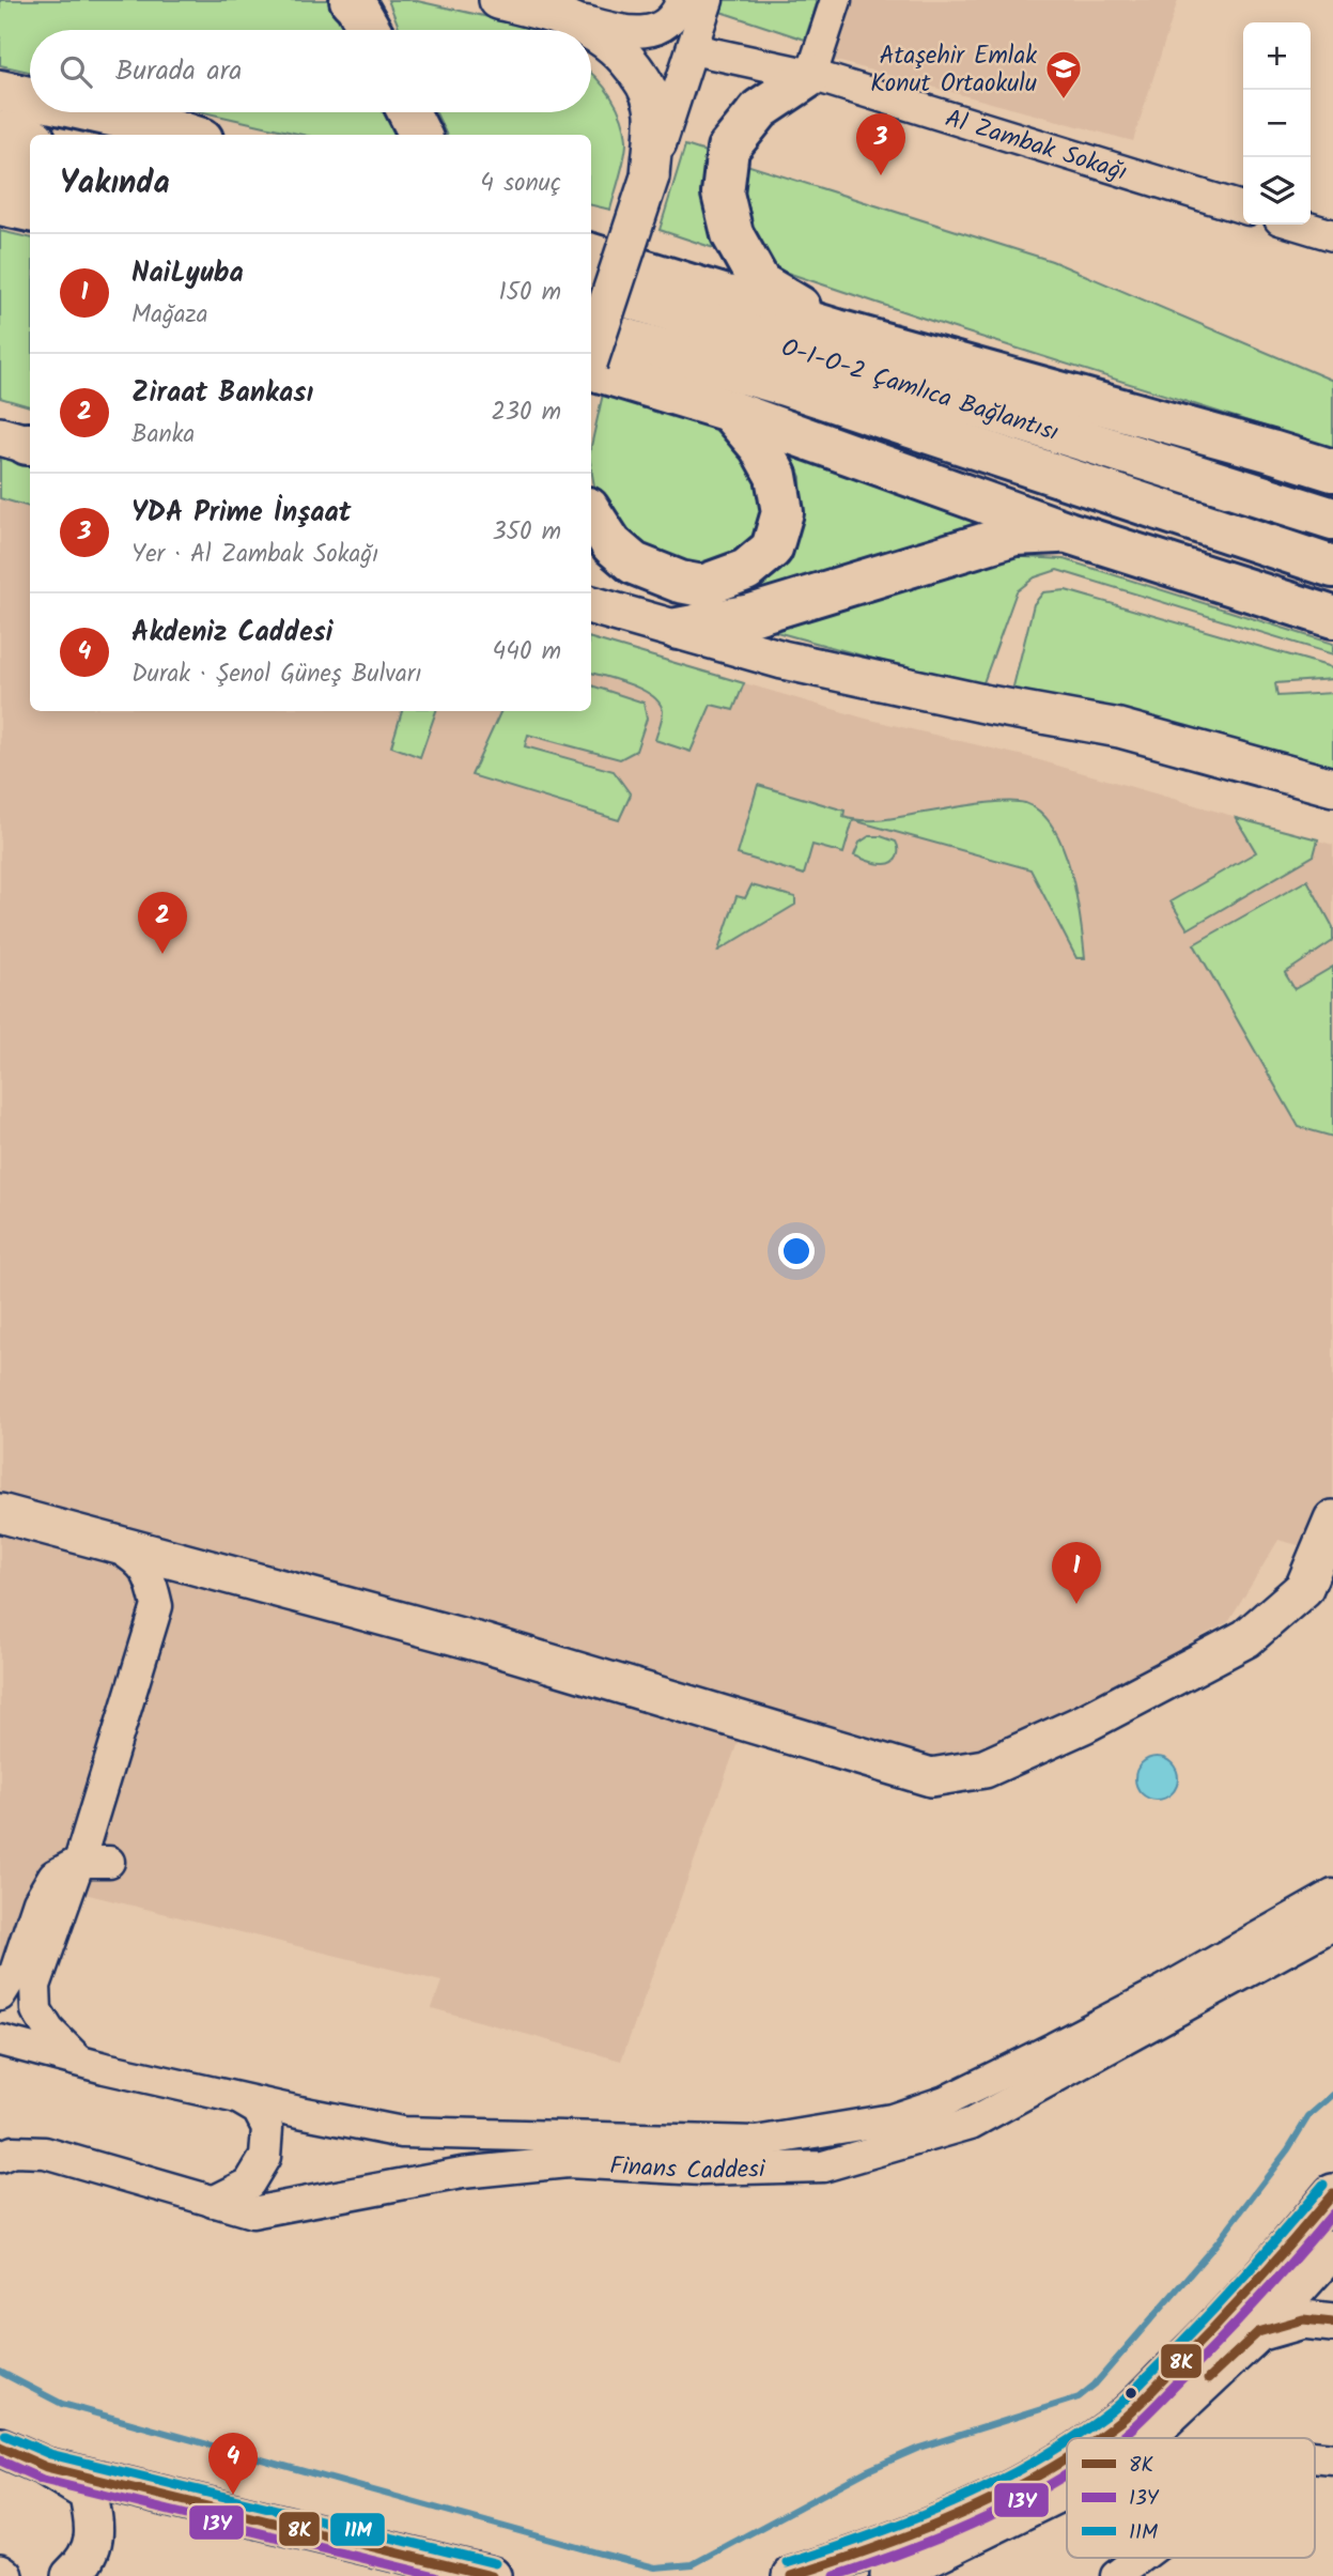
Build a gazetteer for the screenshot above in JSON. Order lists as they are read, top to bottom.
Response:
{
  "streets": {
    "highway": ["O-1-O-2 Çamlıca Bağlantısı"],
    "street": ["Al Zambak Sokağı", "Finans Caddesi"]
  },
  "places": {
    "school or university": ["Ataşehir Emlak Konut Ortaokulu"]
  },
  "lines": ["transit line 11M", "transit line 8K", "transit line 13Y"],
  "legend": ["8K", "13Y", "11M"],
  "page": {
    "map_buttons": ["+", "−"],
    "search": "Burada ara",
    "pins": [
      "3",
      "2",
      "1",
      "4"
    ],
    "heading": ["Yakında", "4 sonuç"],
    "list": [
      {
        "mark": "1",
        "name": "NaiLyuba",
        "note": "Mağaza",
        "value": "150 m"
      },
      {
        "mark": "2",
        "name": "Ziraat Bankası",
        "note": "Banka",
        "value": "230 m"
      },
      {
        "mark": "3",
        "name": "YDA Prime İnşaat",
        "note": "Yer · Al Zambak Sokağı",
        "value": "350 m"
      },
      {
        "mark": "4",
        "name": "Akdeniz Caddesi",
        "note": "Durak · Şenol Güneş Bulvarı",
        "value": "440 m"
      }
    ]
  }
}
